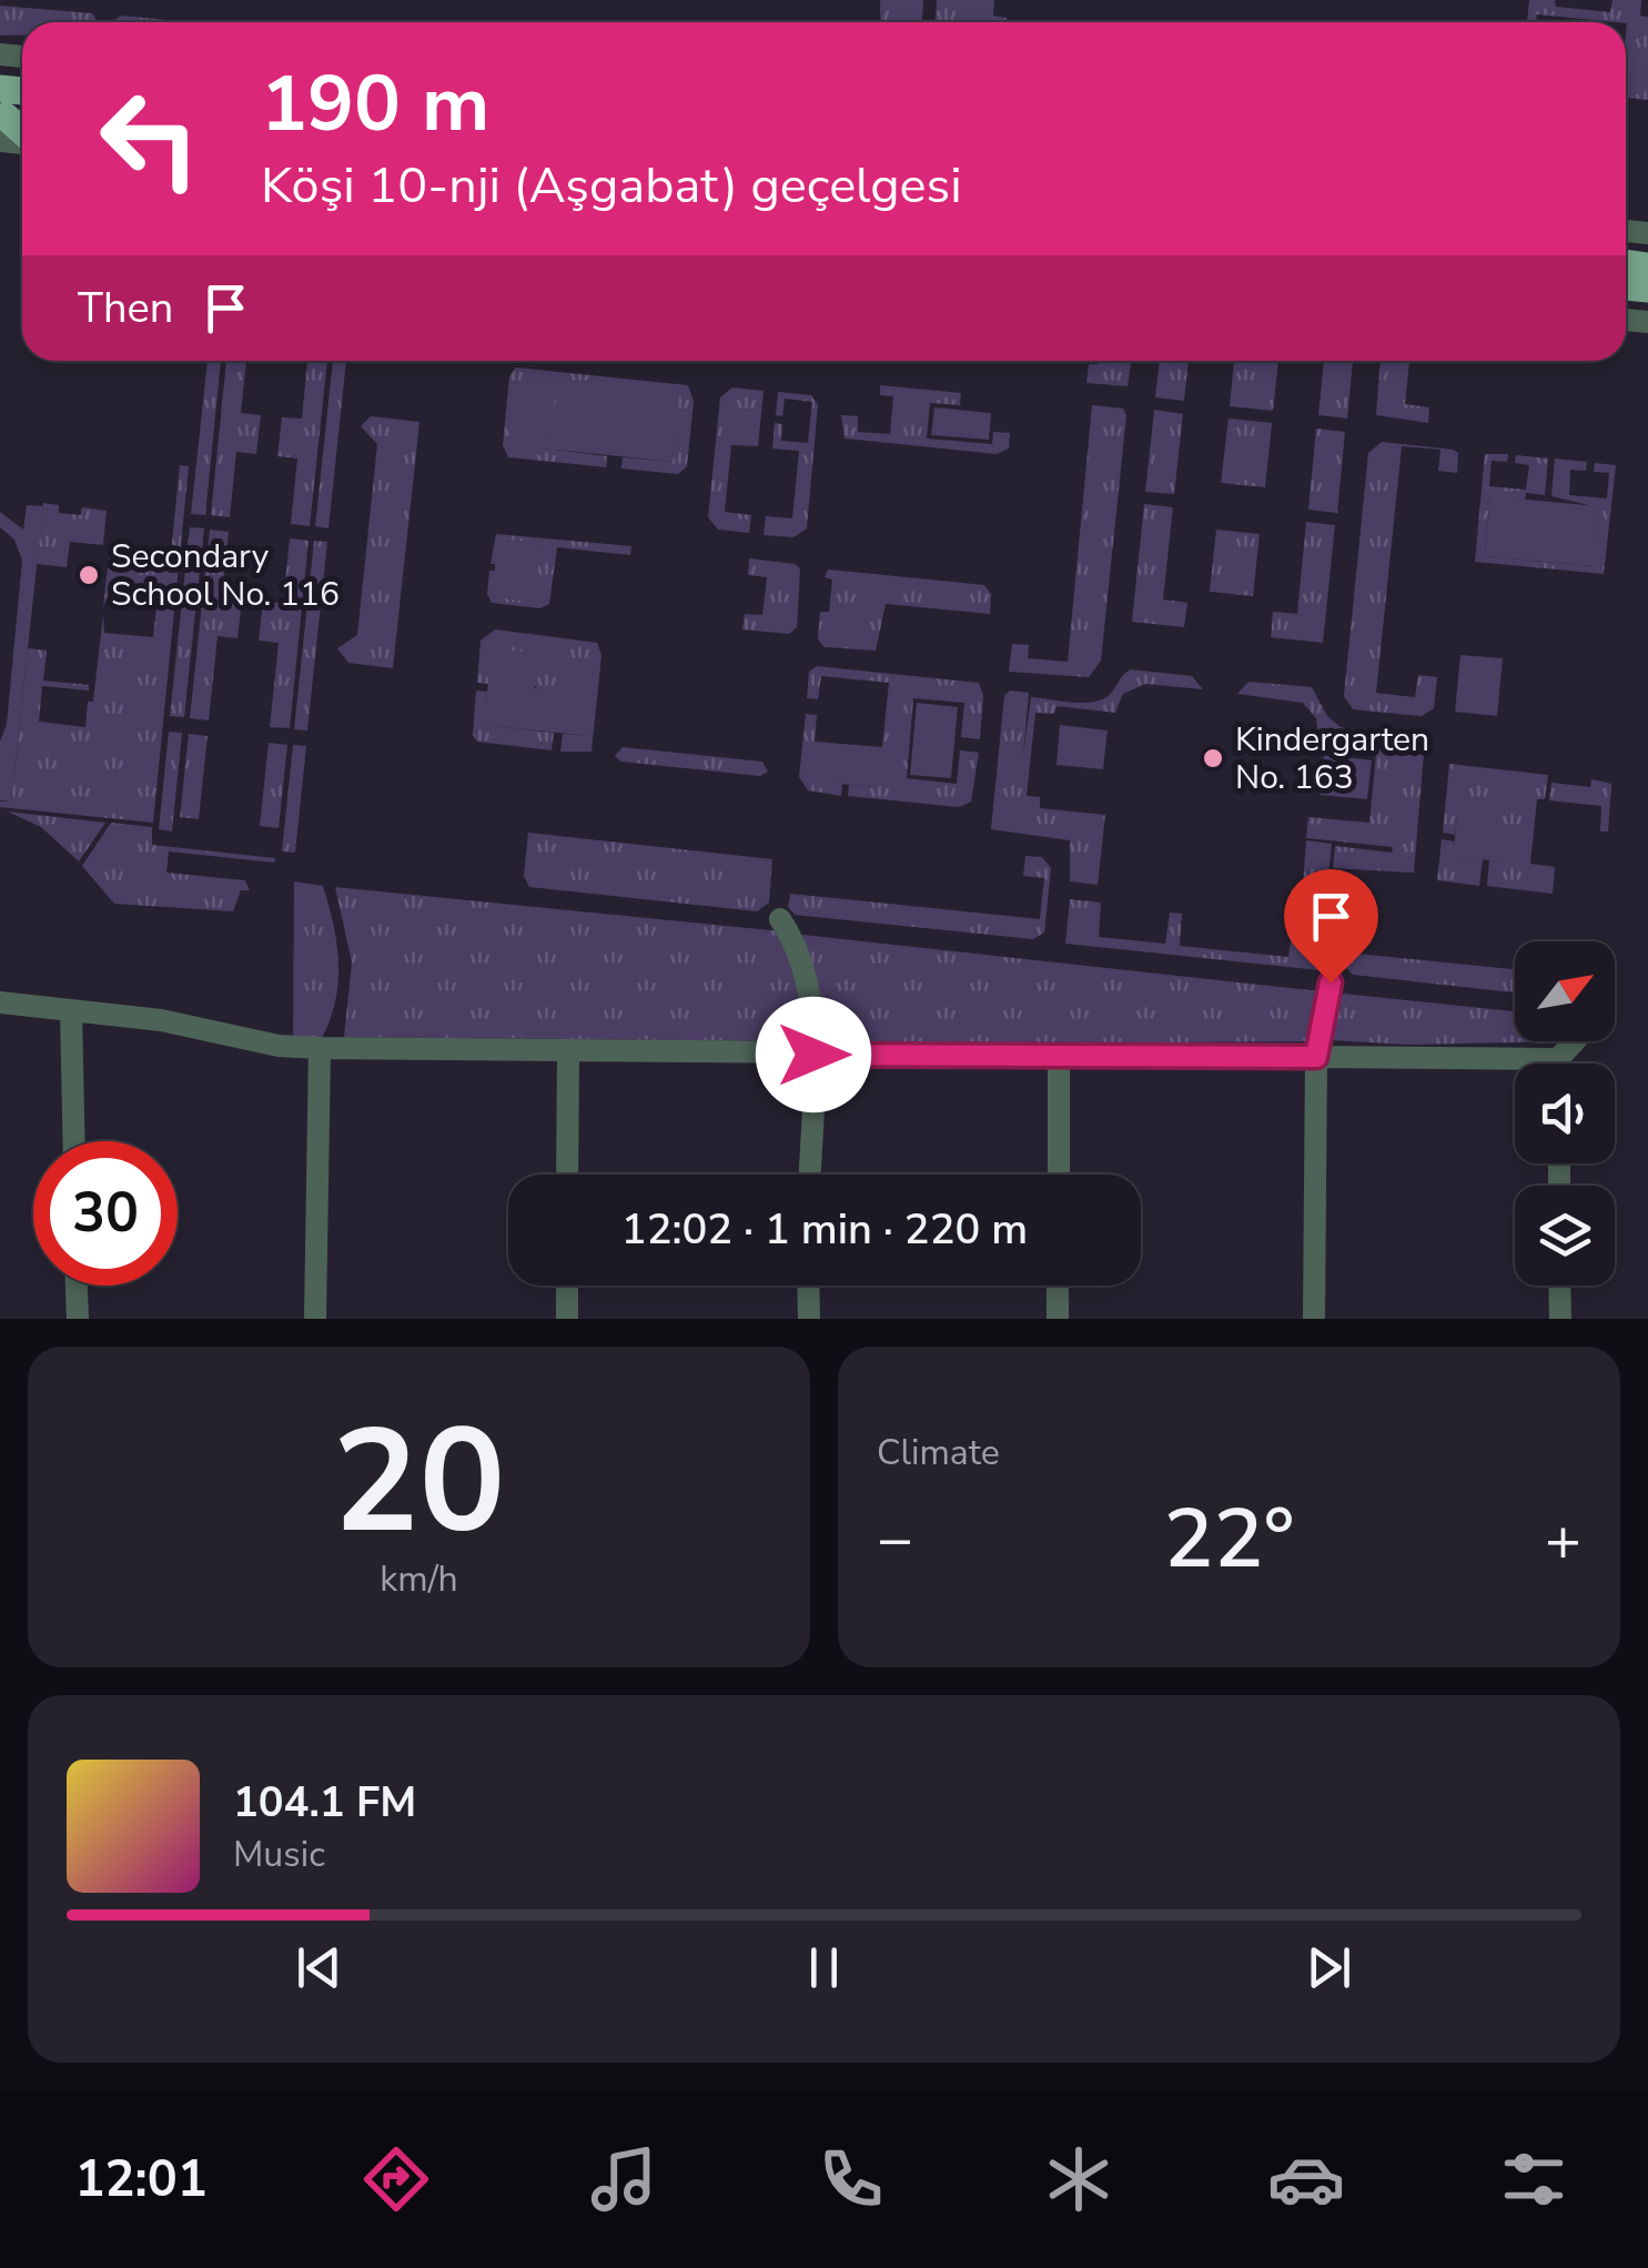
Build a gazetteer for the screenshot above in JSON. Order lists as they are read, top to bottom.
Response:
{
  "places": ["Secondary School No. 116", "Kindergarten No. 163"],
  "north": "top right",
  "page": {
    "turn": ["190 m", "Köşi 10-nji (Aşgabat) geçelgesi"],
    "then": "Then",
    "limit": "30",
    "trip": "12:02 · 1 min · 220 m",
    "tile": [
      ["20", "km/h"],
      "Climate"
    ],
    "heat": ["−", "22°", "+"],
    "song": ["104.1 FM", "Music"],
    "tabs": "12:01"
  }
}
